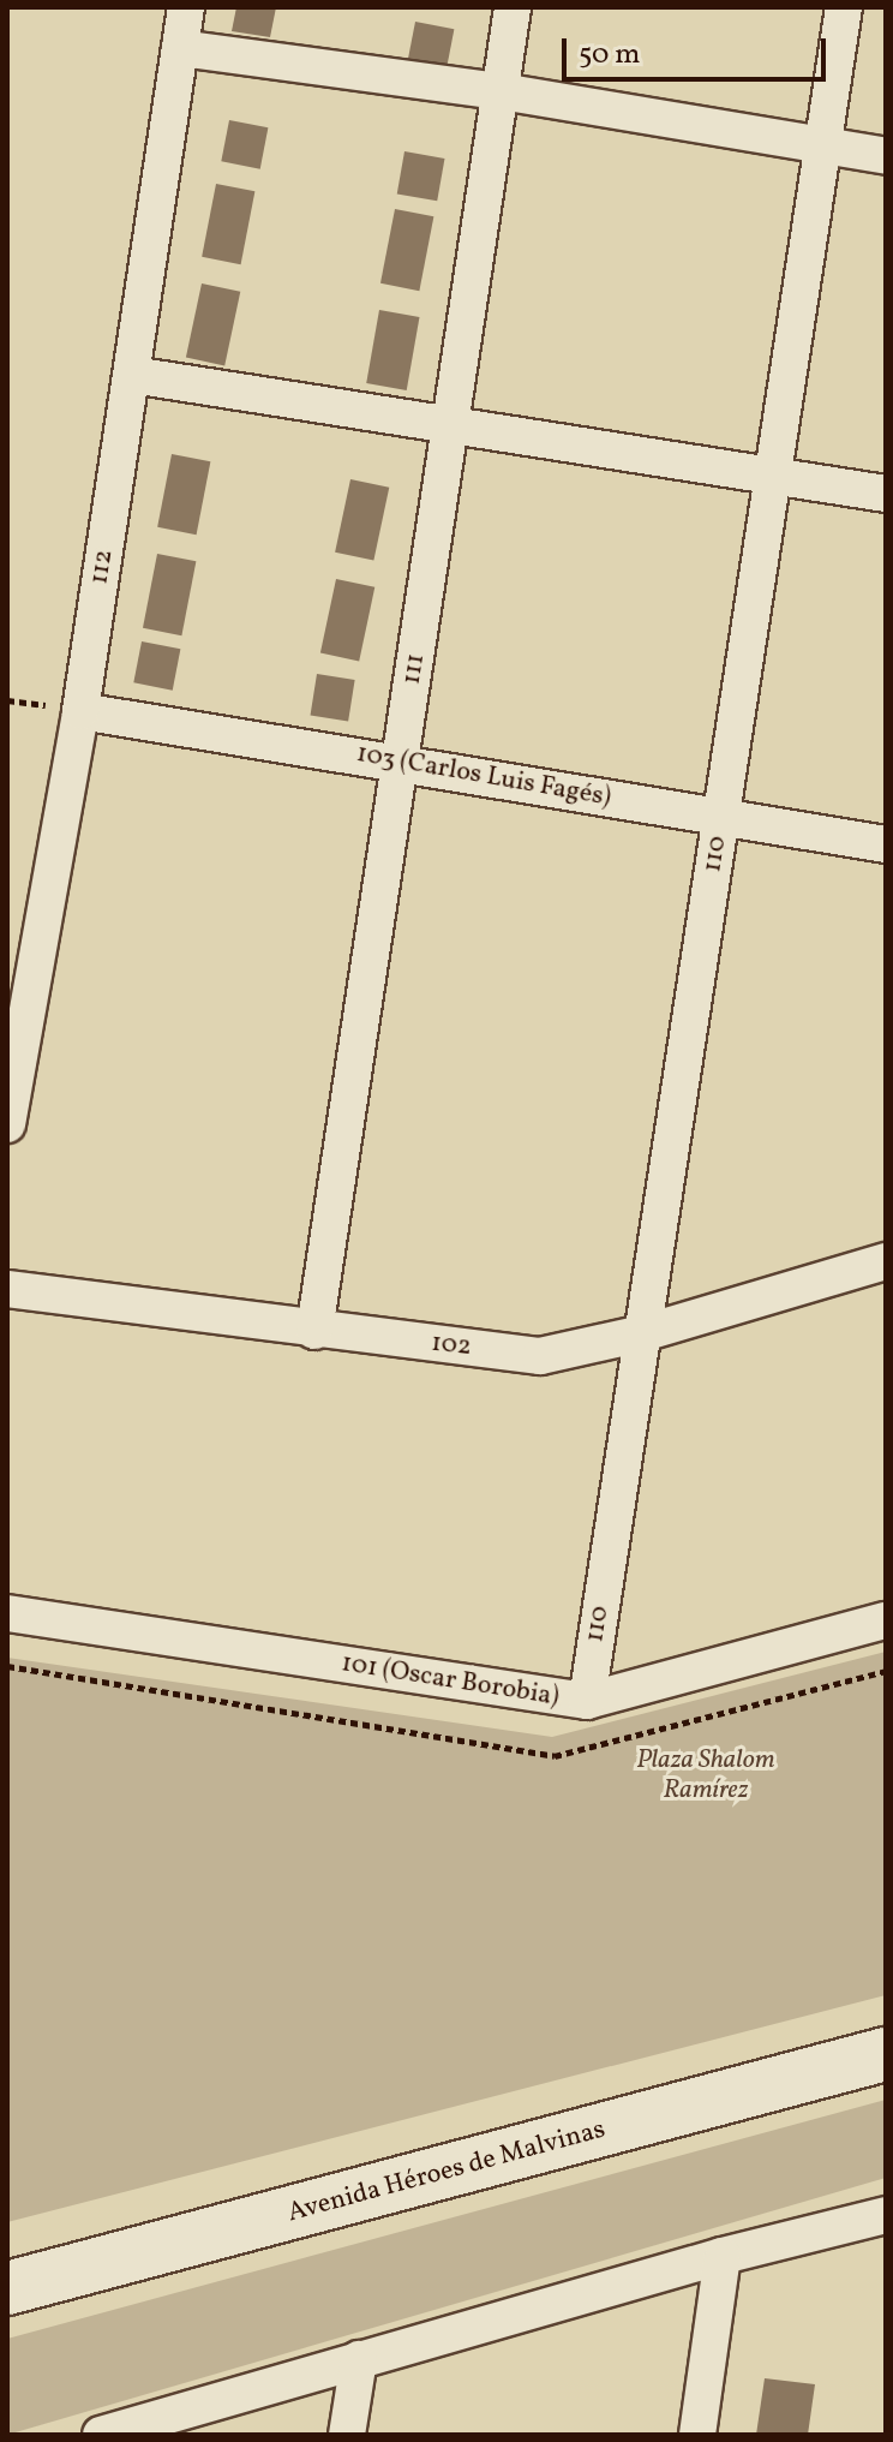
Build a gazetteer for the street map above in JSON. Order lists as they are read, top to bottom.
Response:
{
  "streets": {
    "main road": ["Avenida Héroes de Malvinas"],
    "street": [
      "112",
      "111",
      "103 (Carlos Luis Fagés)",
      "110",
      "102",
      "101 (Oscar Borobia)"
    ]
  },
  "crossings": [
    ["112", "103 (Carlos Luis Fagés)"],
    ["111", "103 (Carlos Luis Fagés)"],
    ["111", "102"],
    ["103 (Carlos Luis Fagés)", "110"],
    ["110", "102"],
    ["110", "101 (Oscar Borobia)"]
  ],
  "parks": ["Plaza Shalom Ramírez"],
  "scale_bar": "50 m"
}
